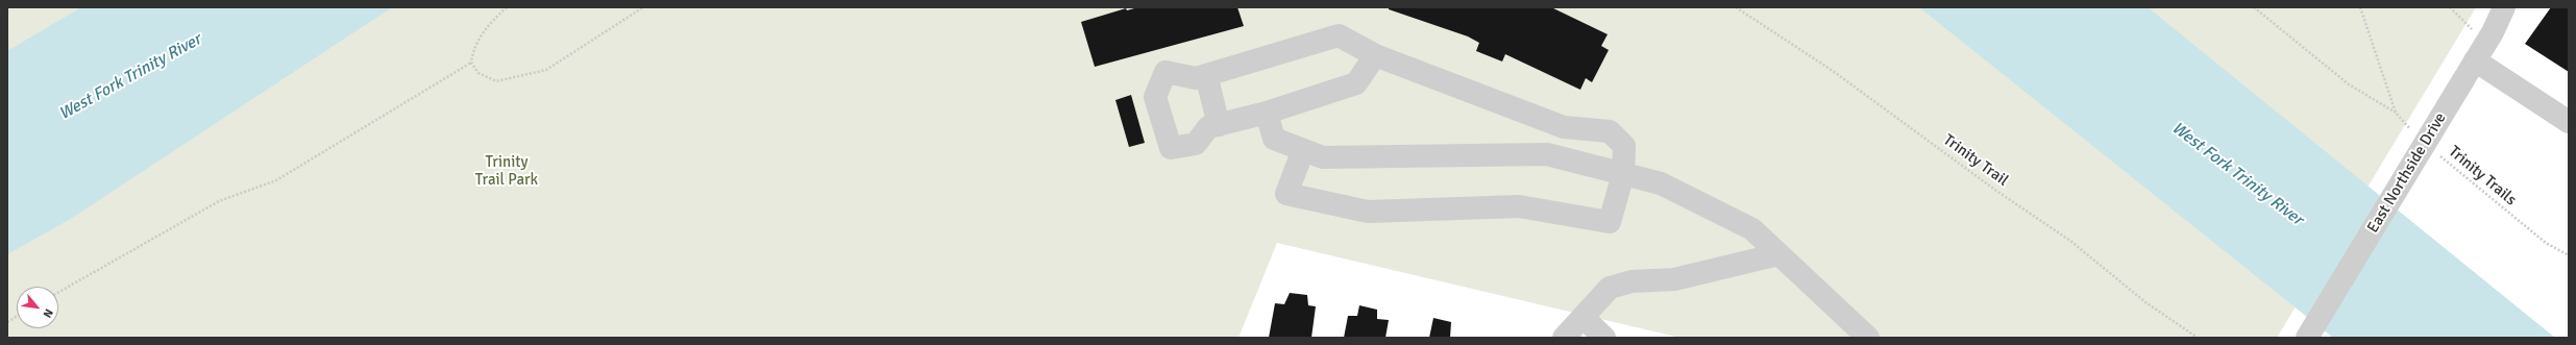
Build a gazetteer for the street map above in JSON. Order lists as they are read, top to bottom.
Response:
{
  "streets": {
    "street": ["East Northside Drive"],
    "path": ["Trinity Trail", "Trinity Trails"]
  },
  "water": ["West Fork Trinity River"],
  "parks": ["Trinity Trail Park"],
  "north": "bottom right"
}
